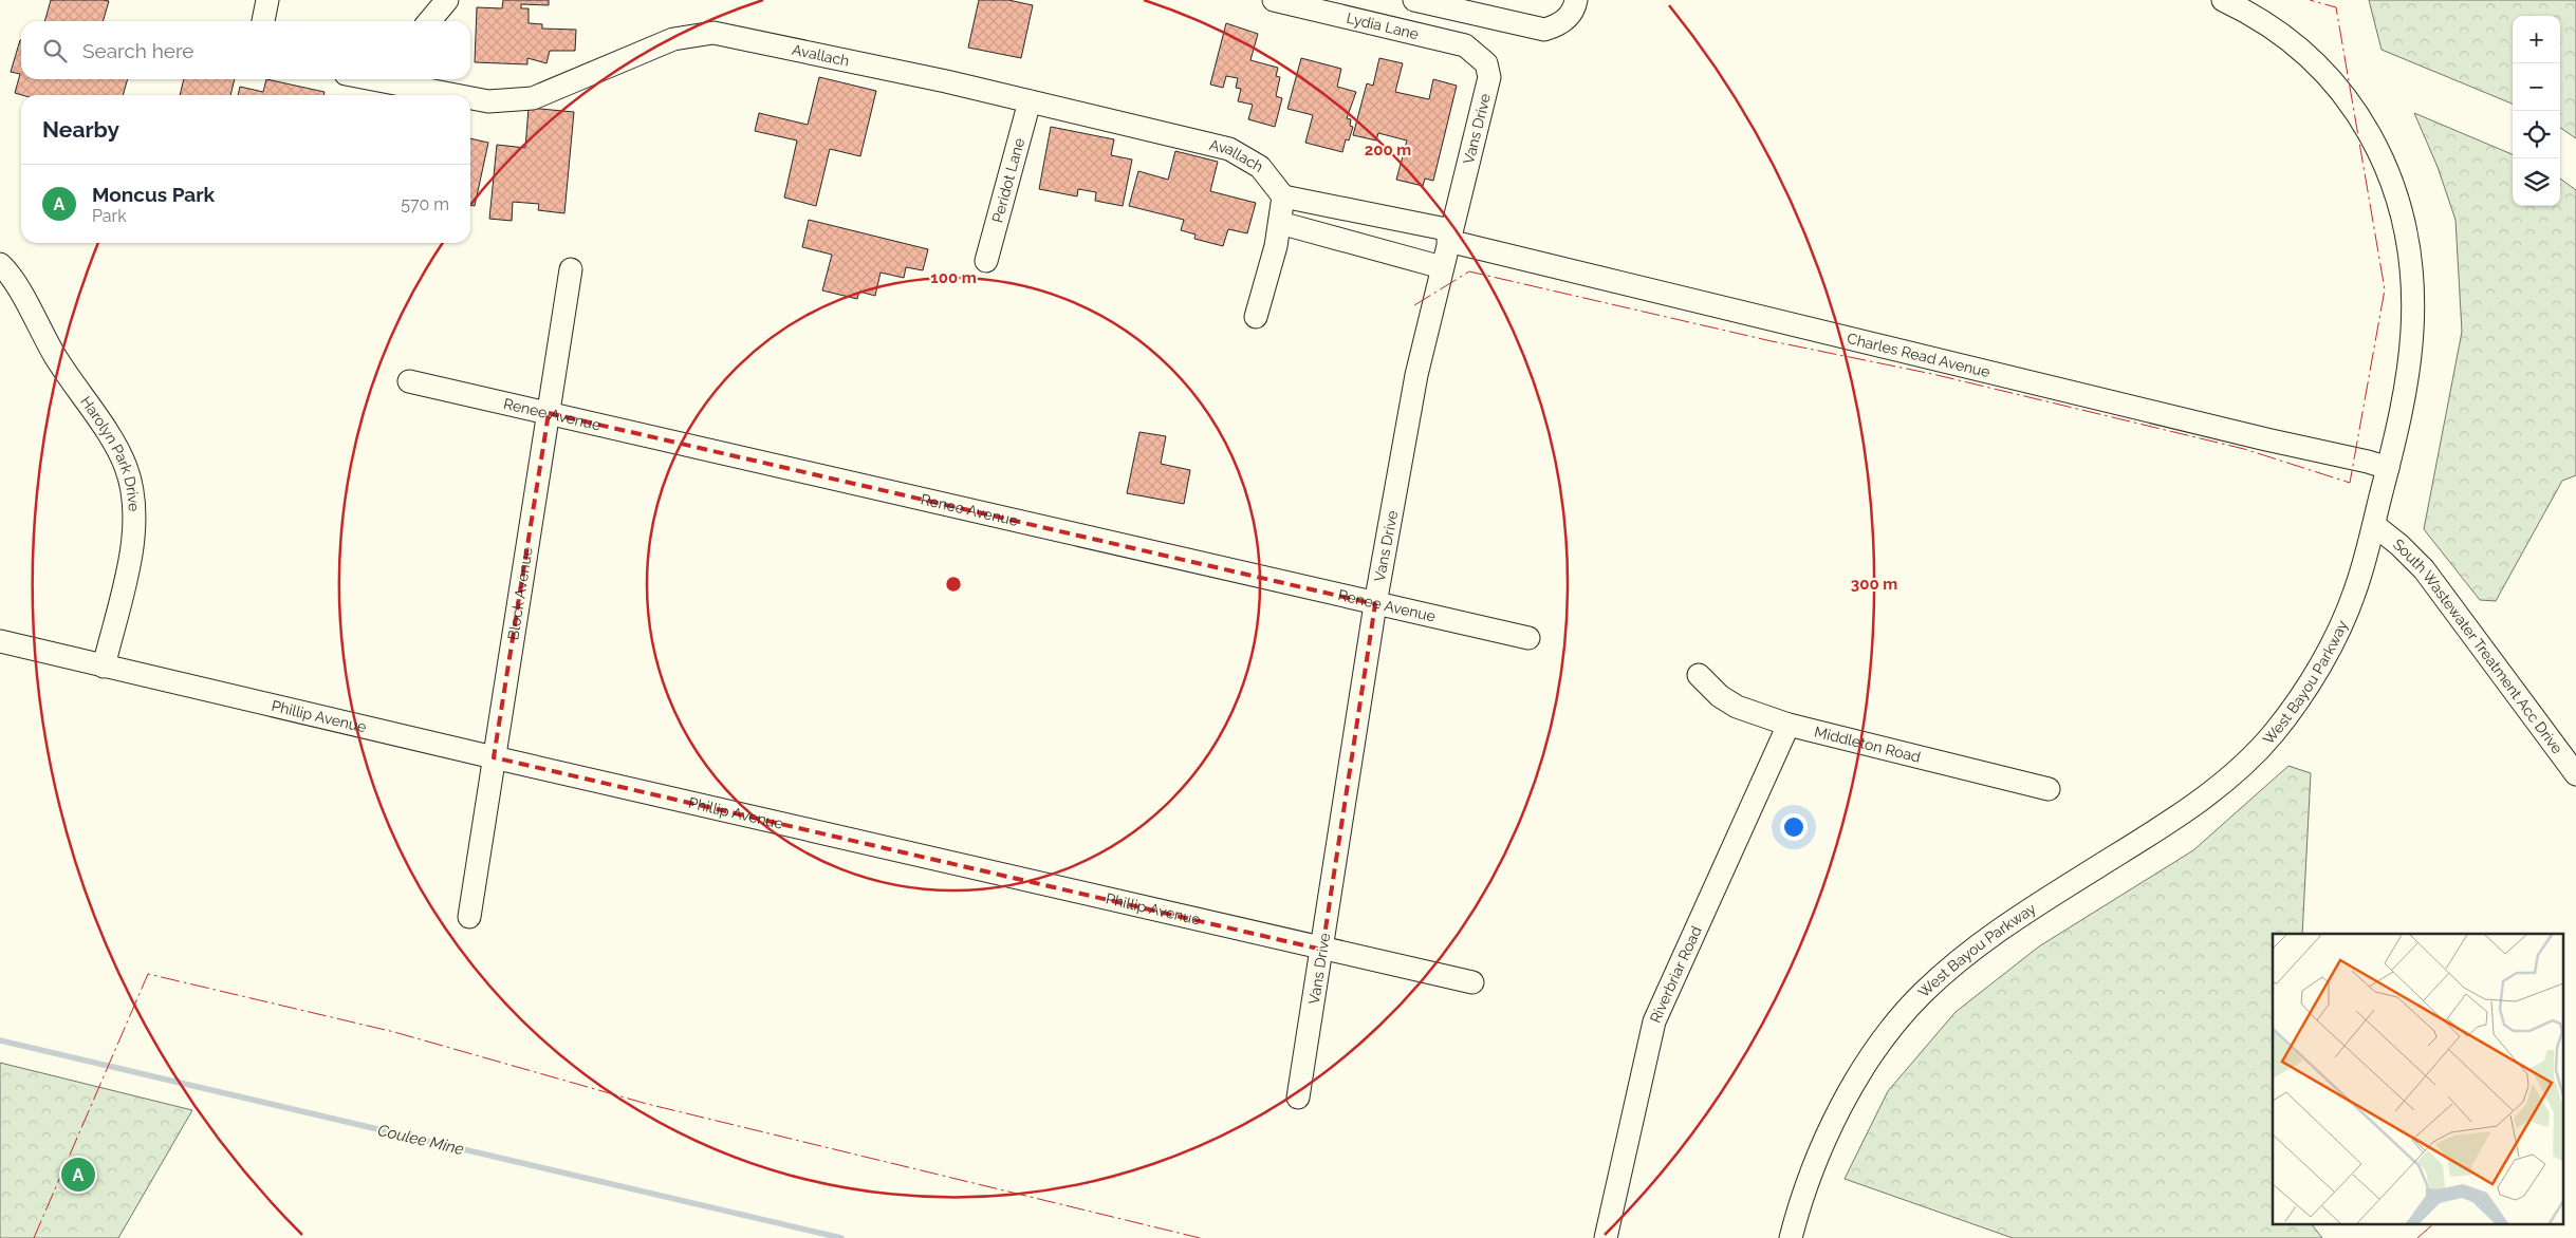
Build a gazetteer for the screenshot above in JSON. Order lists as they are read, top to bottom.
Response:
{
  "streets": {
    "street": [
      "Lydia Lane",
      "Avallach",
      "Vans Drive",
      "Peridot Lane",
      "Charles Read Avenue",
      "Renee Avenue",
      "Harolyn Park Drive",
      "Block Avenue",
      "South Wastewater Treatment Acc Drive",
      "West Bayou Parkway",
      "Phillip Avenue",
      "Middleton Road",
      "Riverbriar Road"
    ]
  },
  "crossings": [
    ["Lydia Lane", "Vans Drive"],
    ["Avallach", "Peridot Lane"],
    ["Vans Drive", "Charles Read Avenue"],
    ["Vans Drive", "Renee Avenue"],
    ["Vans Drive", "Phillip Avenue"],
    ["Charles Read Avenue", "West Bayou Parkway"],
    ["Renee Avenue", "Block Avenue"],
    ["Harolyn Park Drive", "Phillip Avenue"],
    ["Block Avenue", "Phillip Avenue"],
    ["South Wastewater Treatment Acc Drive", "West Bayou Parkway"],
    ["Middleton Road", "Riverbriar Road"]
  ],
  "water": ["Coulee Mine"],
  "page": {
    "map_buttons": ["+", "−"],
    "search": "Search here",
    "heading": "Nearby",
    "list": [
      {
        "mark": "A",
        "name": "Moncus Park",
        "note": "Park",
        "value": "570 m"
      }
    ],
    "pins": "A"
  },
  "rings": ["200 m", "100 m", "300 m"]
}
